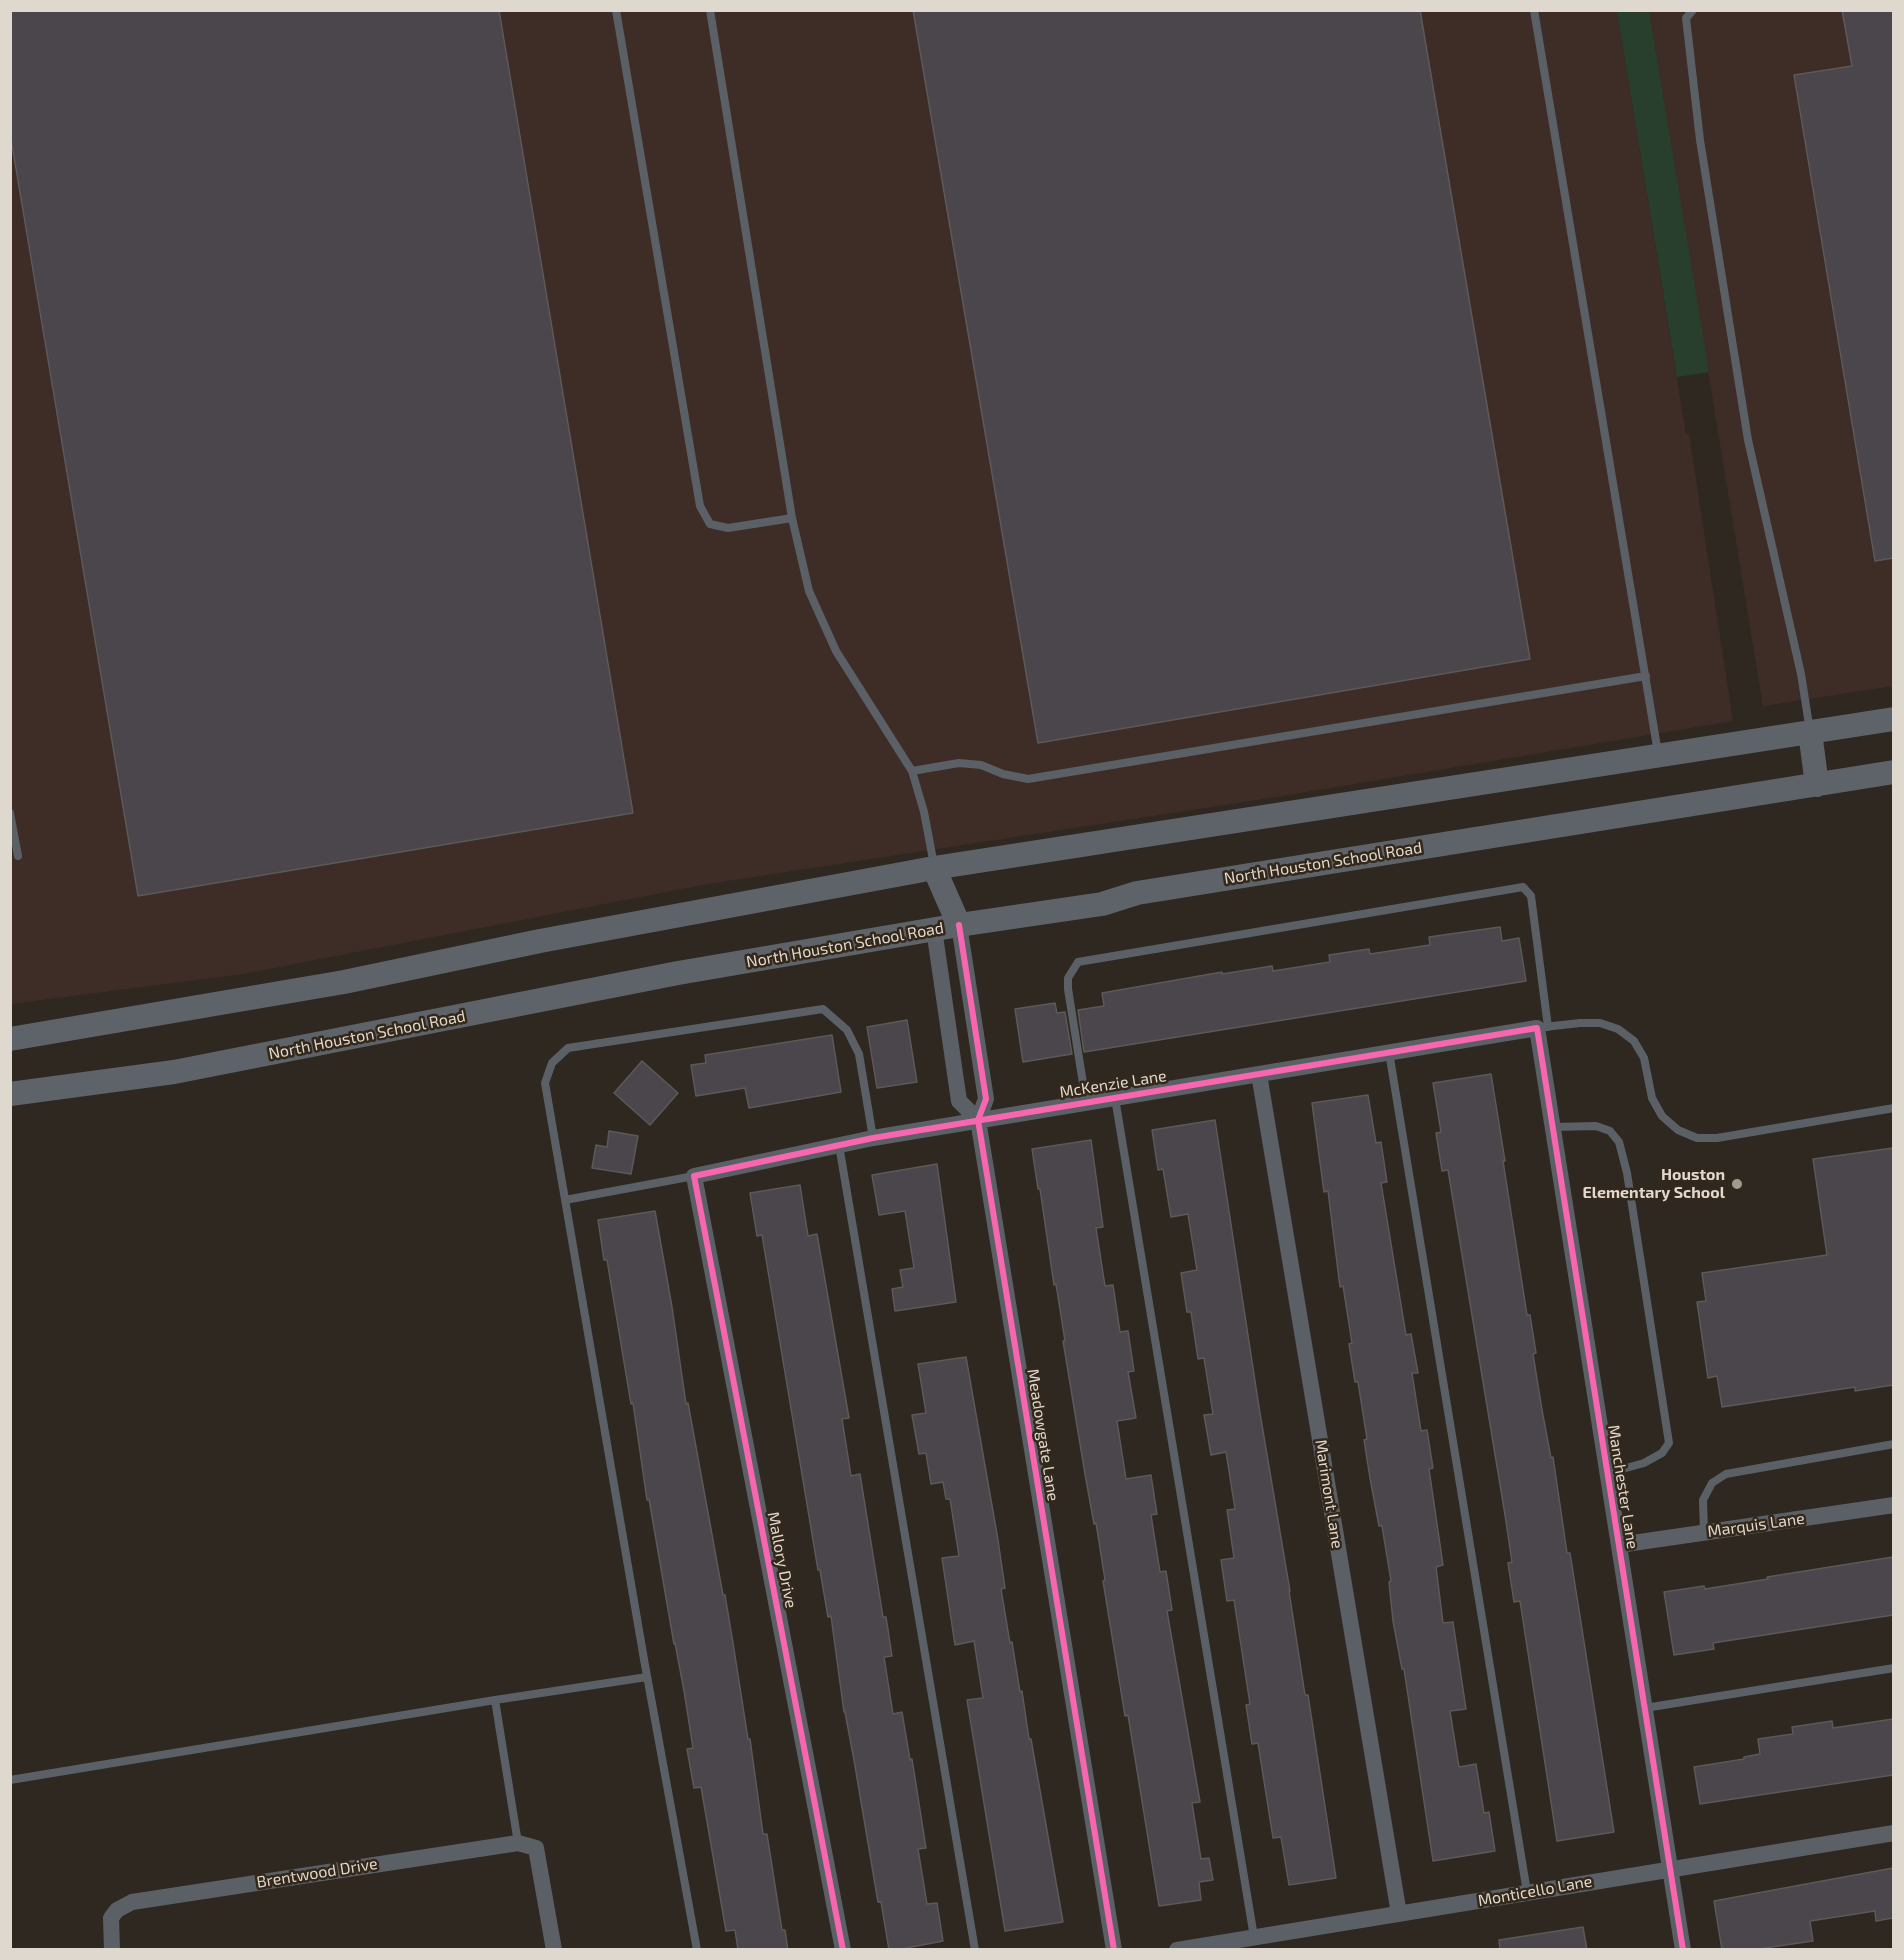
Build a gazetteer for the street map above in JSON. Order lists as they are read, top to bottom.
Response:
{
  "streets": {
    "main road": ["North Houston School Road"],
    "street": [
      "McKenzie Lane",
      "Meadowgate Lane",
      "Manchester Lane",
      "Marimont Lane",
      "Marquis Lane",
      "Mallory Drive",
      "Brentwood Drive",
      "Monticello Lane"
    ]
  },
  "crossings": [
    ["North Houston School Road", "Meadowgate Lane"],
    ["McKenzie Lane", "Meadowgate Lane"],
    ["McKenzie Lane", "Manchester Lane"],
    ["McKenzie Lane", "Marimont Lane"],
    ["McKenzie Lane", "Mallory Drive"],
    ["Manchester Lane", "Marquis Lane"],
    ["Manchester Lane", "Monticello Lane"],
    ["Marimont Lane", "Monticello Lane"]
  ],
  "places": ["Houston Elementary School"]
}
